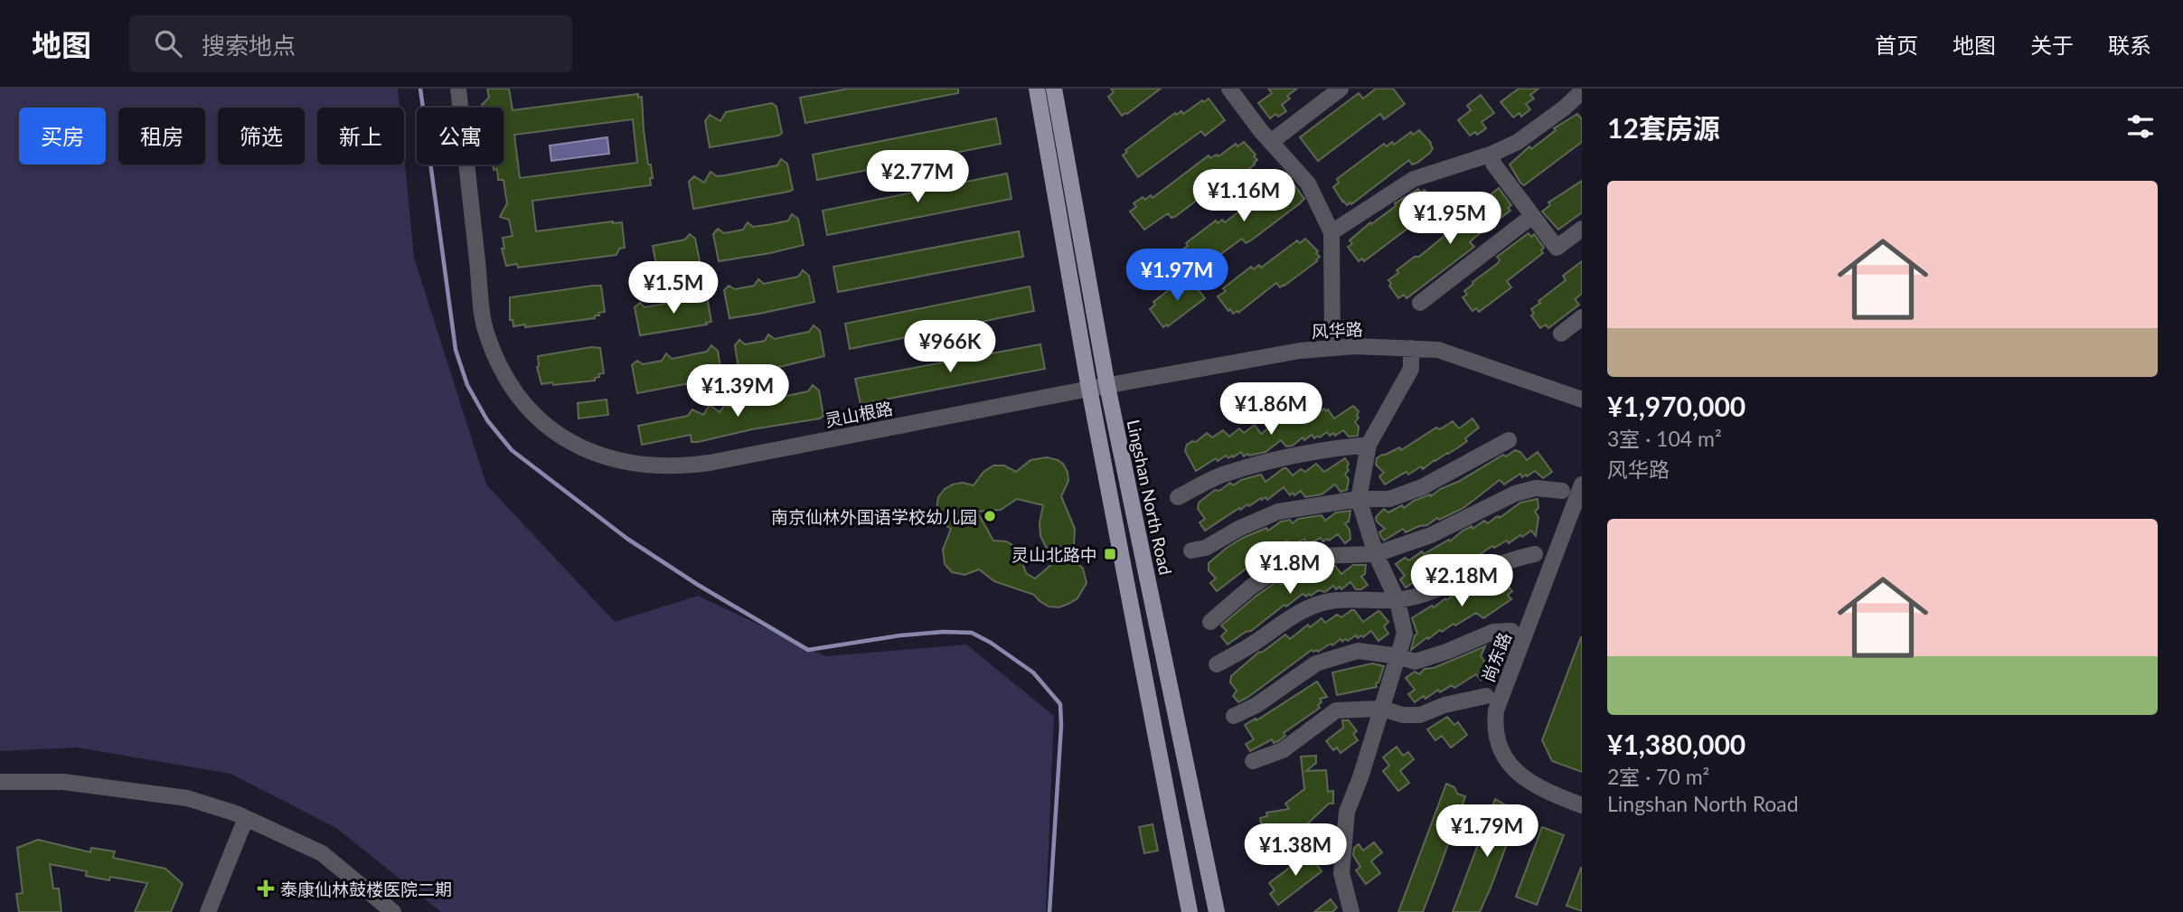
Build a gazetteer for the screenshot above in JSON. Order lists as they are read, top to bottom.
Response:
{
  "streets": {
    "main road": ["Lingshan North Road"],
    "street": ["风华路", "灵山根路", "尚东路"]
  },
  "crossings": [
    ["风华路", "灵山根路"],
    ["风华路", "Lingshan North Road"]
  ],
  "places": {
    "other": ["南京仙林外国语学校幼儿园"],
    "transit": ["灵山北路中"],
    "health": ["泰康仙林鼓楼医院二期"]
  },
  "page": {
    "header": "地图",
    "search": "搜索地点",
    "nav": [
      "首页",
      "地图",
      "关于",
      "联系"
    ],
    "heading": "12套房源",
    "chip": [
      "买房",
      "租房",
      "筛选",
      "新上",
      "公寓"
    ],
    "price": [
      "¥2.77M",
      "¥1.16M",
      "¥1.95M",
      "¥1.97M",
      "¥1.5M",
      "¥966K",
      "¥1.39M",
      "¥1.86M",
      "¥1.8M",
      "¥2.18M",
      "¥1.79M",
      "¥1.38M"
    ],
    "list": [
      {
        "name": "¥1,970,000",
        "note": "3室 · 104 m² · 风华路"
      },
      {
        "name": "¥1,380,000",
        "note": "2室 · 70 m² · Lingshan North Road"
      }
    ]
  }
}
